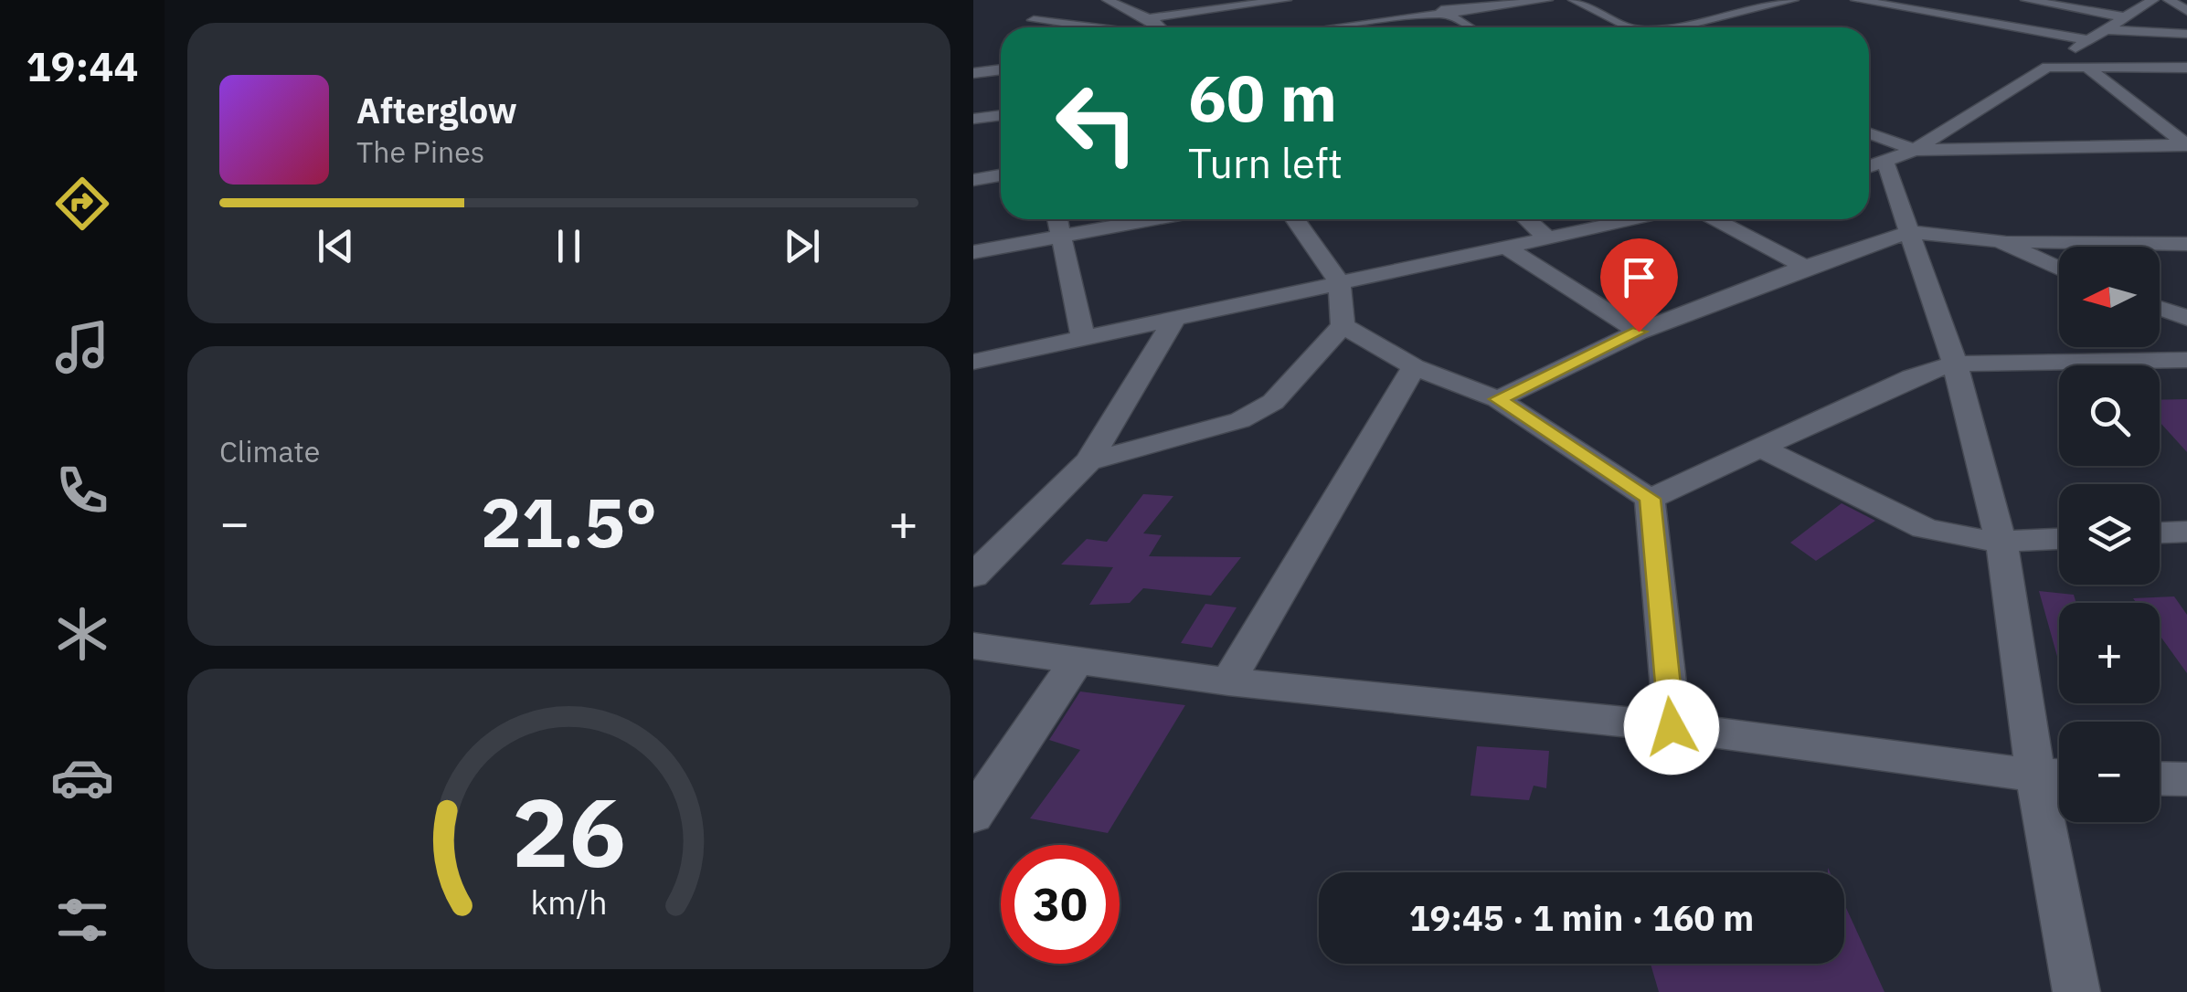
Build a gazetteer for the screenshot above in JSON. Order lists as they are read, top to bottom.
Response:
{
  "north": "left",
  "page": {
    "tabs": "19:44",
    "turn": ["60 m", "Turn left"],
    "song": ["Afterglow", "The Pines"],
    "map_buttons": ["+", "−"],
    "tile": "Climate",
    "heat": ["−", "21.5°", "+"],
    "limit": "30",
    "trip": "19:45 · 1 min · 160 m",
    "gauge": ["26", "km/h"]
  }
}
